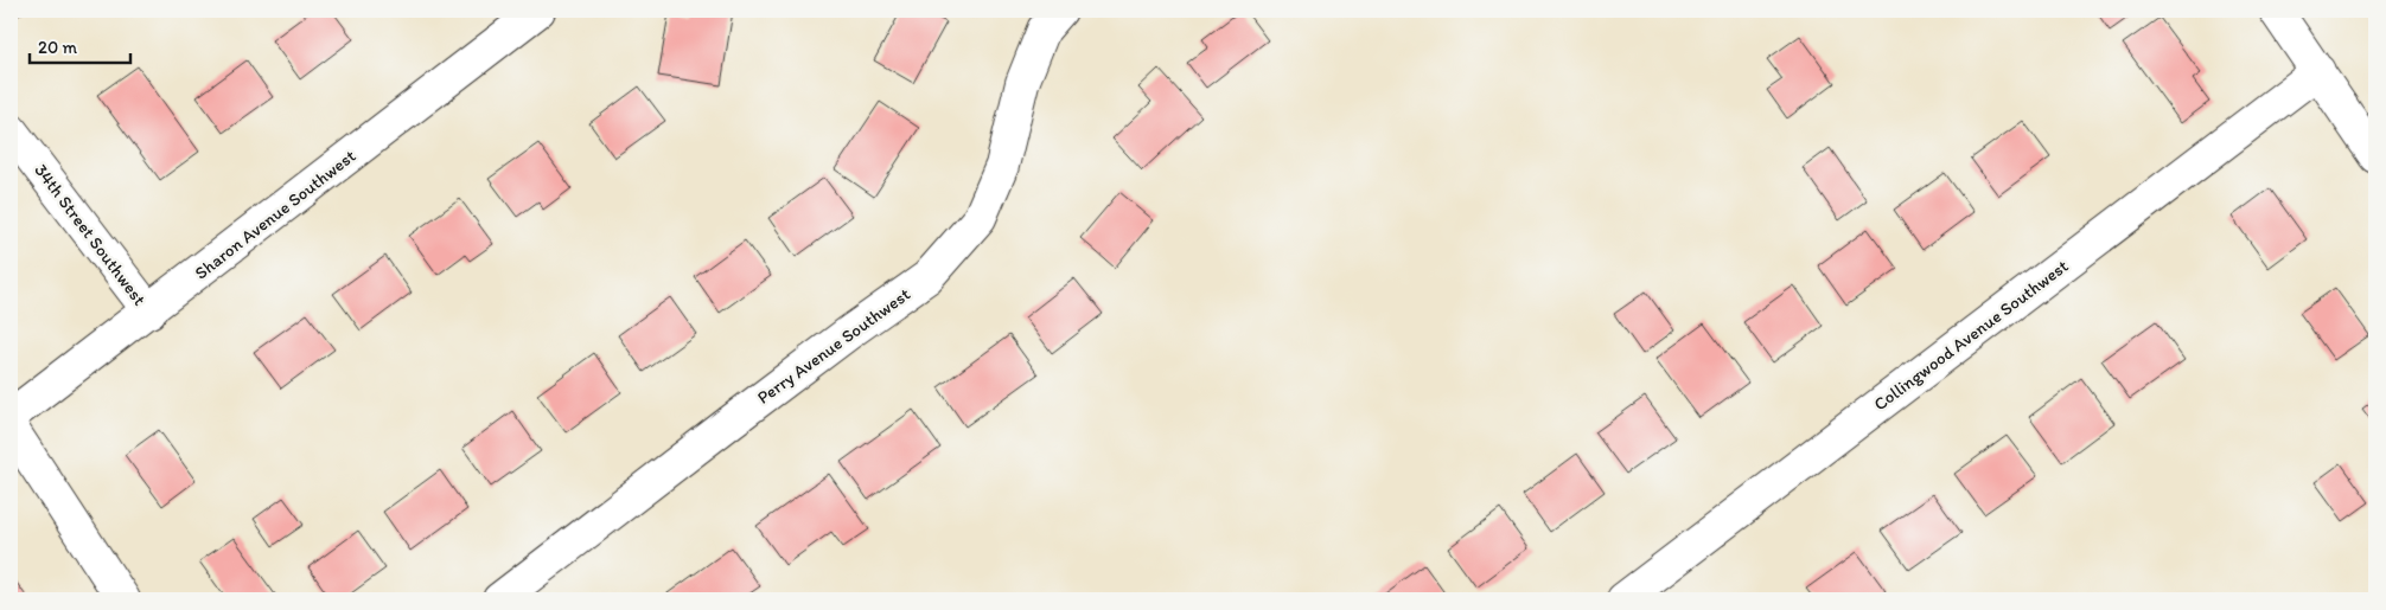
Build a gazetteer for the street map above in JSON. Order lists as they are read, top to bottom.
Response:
{
  "streets": {
    "street": [
      "Sharon Avenue Southwest",
      "34th Street Southwest",
      "Collingwood Avenue Southwest",
      "Perry Avenue Southwest"
    ]
  },
  "crossings": [
    ["Sharon Avenue Southwest", "34th Street Southwest"]
  ],
  "scale_bar": "20 m"
}
